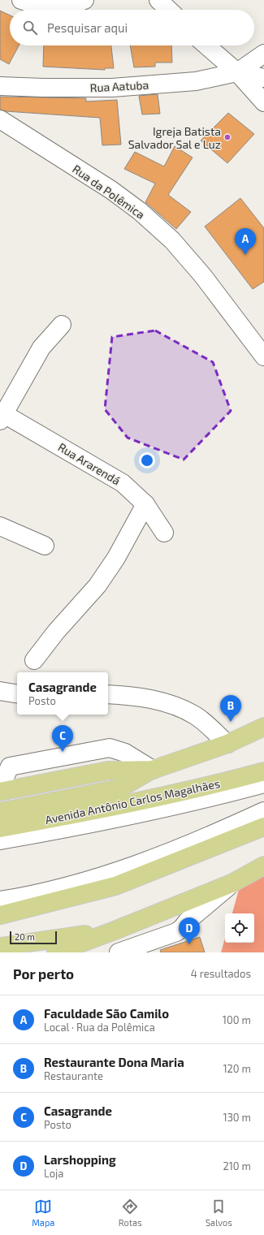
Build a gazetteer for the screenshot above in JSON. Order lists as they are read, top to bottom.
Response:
{
  "streets": {
    "main road": ["Avenida Antônio Carlos Magalhães"],
    "street": ["Rua Aatuba", "Rua da Polêmica", "Rua Ararendá"]
  },
  "places": ["Igreja Batista Salvador Sal e Luz"],
  "scale_bar": "20 m",
  "page": {
    "search": "Pesquisar aqui",
    "pins": [
      "A",
      "B",
      "C",
      "D"
    ],
    "popup": ["Casagrande", "Posto"],
    "scale": "20 m",
    "heading": ["Por perto", "4 resultados"],
    "list": [
      {
        "mark": "A",
        "name": "Faculdade São Camilo",
        "note": "Local · Rua da Polêmica",
        "value": "100 m"
      },
      {
        "mark": "B",
        "name": "Restaurante Dona Maria",
        "note": "Restaurante",
        "value": "120 m"
      },
      {
        "mark": "C",
        "name": "Casagrande",
        "note": "Posto",
        "value": "130 m"
      },
      {
        "mark": "D",
        "name": "Larshopping",
        "note": "Loja",
        "value": "210 m"
      }
    ],
    "nav": ["Mapa", "Rotas", "Salvos"]
  }
}
